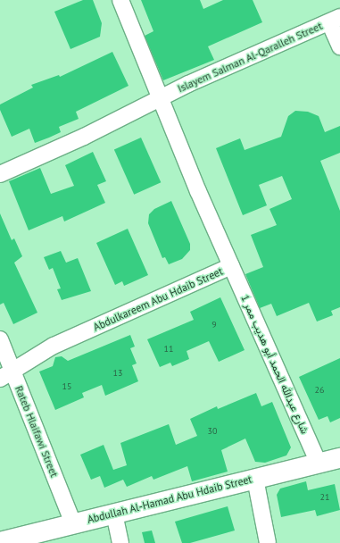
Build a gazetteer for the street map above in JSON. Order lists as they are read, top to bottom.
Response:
{
  "streets": {
    "street": [
      "Islayem Salman Al-Qaralleh Street",
      "Abdulkareem Abu Hdaib Street",
      "شارع عبدالله الحمد أبو هديب ممر 1",
      "Rateb Hlaifawi Street",
      "Abdullah Al-Hamad Abu Hdaib Street"
    ]
  },
  "crossings": [
    ["Islayem Salman Al-Qaralleh Street", "Abdulkareem Abu Hdaib Street"],
    ["Abdulkareem Abu Hdaib Street", "شارع عبدالله الحمد أبو هديب ممر 1"],
    ["Abdulkareem Abu Hdaib Street", "Rateb Hlaifawi Street"],
    ["شارع عبدالله الحمد أبو هديب ممر 1", "Abdullah Al-Hamad Abu Hdaib Street"],
    ["Rateb Hlaifawi Street", "Abdullah Al-Hamad Abu Hdaib Street"]
  ],
  "house_numbers": [
    "9",
    "11",
    "13",
    "15",
    "26",
    "30",
    "21"
  ]
}
